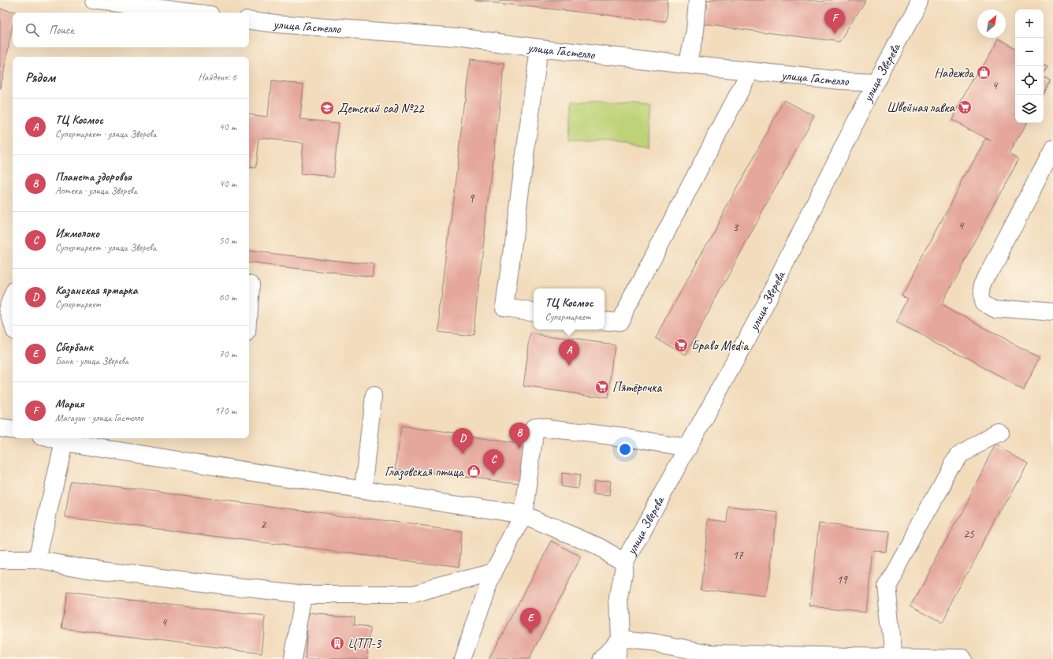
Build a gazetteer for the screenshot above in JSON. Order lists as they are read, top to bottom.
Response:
{
  "streets": {
    "main road": ["улица Гастелло", "улица Зверева"]
  },
  "crossings": [
    ["улица Гастелло", "улица Зверева"]
  ],
  "places": {
    "shop": ["Надежда", "Глазовская птица"],
    "supermarket": ["Швейная лавка", "Браво Media", "Пятёрочка"],
    "school or university": ["Детский сад №22"],
    "building": ["ЦТП-3"]
  },
  "house_numbers": [
    "4",
    "9",
    "4",
    "3",
    "2",
    "25",
    "17",
    "19",
    "4"
  ],
  "north": "top right",
  "page": {
    "pins": [
      "F",
      "A",
      "B",
      "D",
      "C",
      "E"
    ],
    "map_buttons": ["+", "−"],
    "search": "Поиск",
    "heading": ["Рядом", "Найдено: 6"],
    "list": [
      {
        "mark": "A",
        "name": "ТЦ Космос",
        "note": "Супермаркет · улица Зверева",
        "value": "40 m"
      },
      {
        "mark": "B",
        "name": "Планета здоровья",
        "note": "Аптека · улица Зверева",
        "value": "40 m"
      },
      {
        "mark": "C",
        "name": "Ижмолоко",
        "note": "Супермаркет · улица Зверева",
        "value": "50 m"
      },
      {
        "mark": "D",
        "name": "Казанская ярмарка",
        "note": "Супермаркет",
        "value": "60 m"
      },
      {
        "mark": "E",
        "name": "Сбербанк",
        "note": "Банк · улица Зверева",
        "value": "70 m"
      },
      {
        "mark": "F",
        "name": "Мария",
        "note": "Магазин · улица Гастелло",
        "value": "170 m"
      }
    ],
    "popup": ["ТЦ Космос", "Супермаркет"]
  }
}
